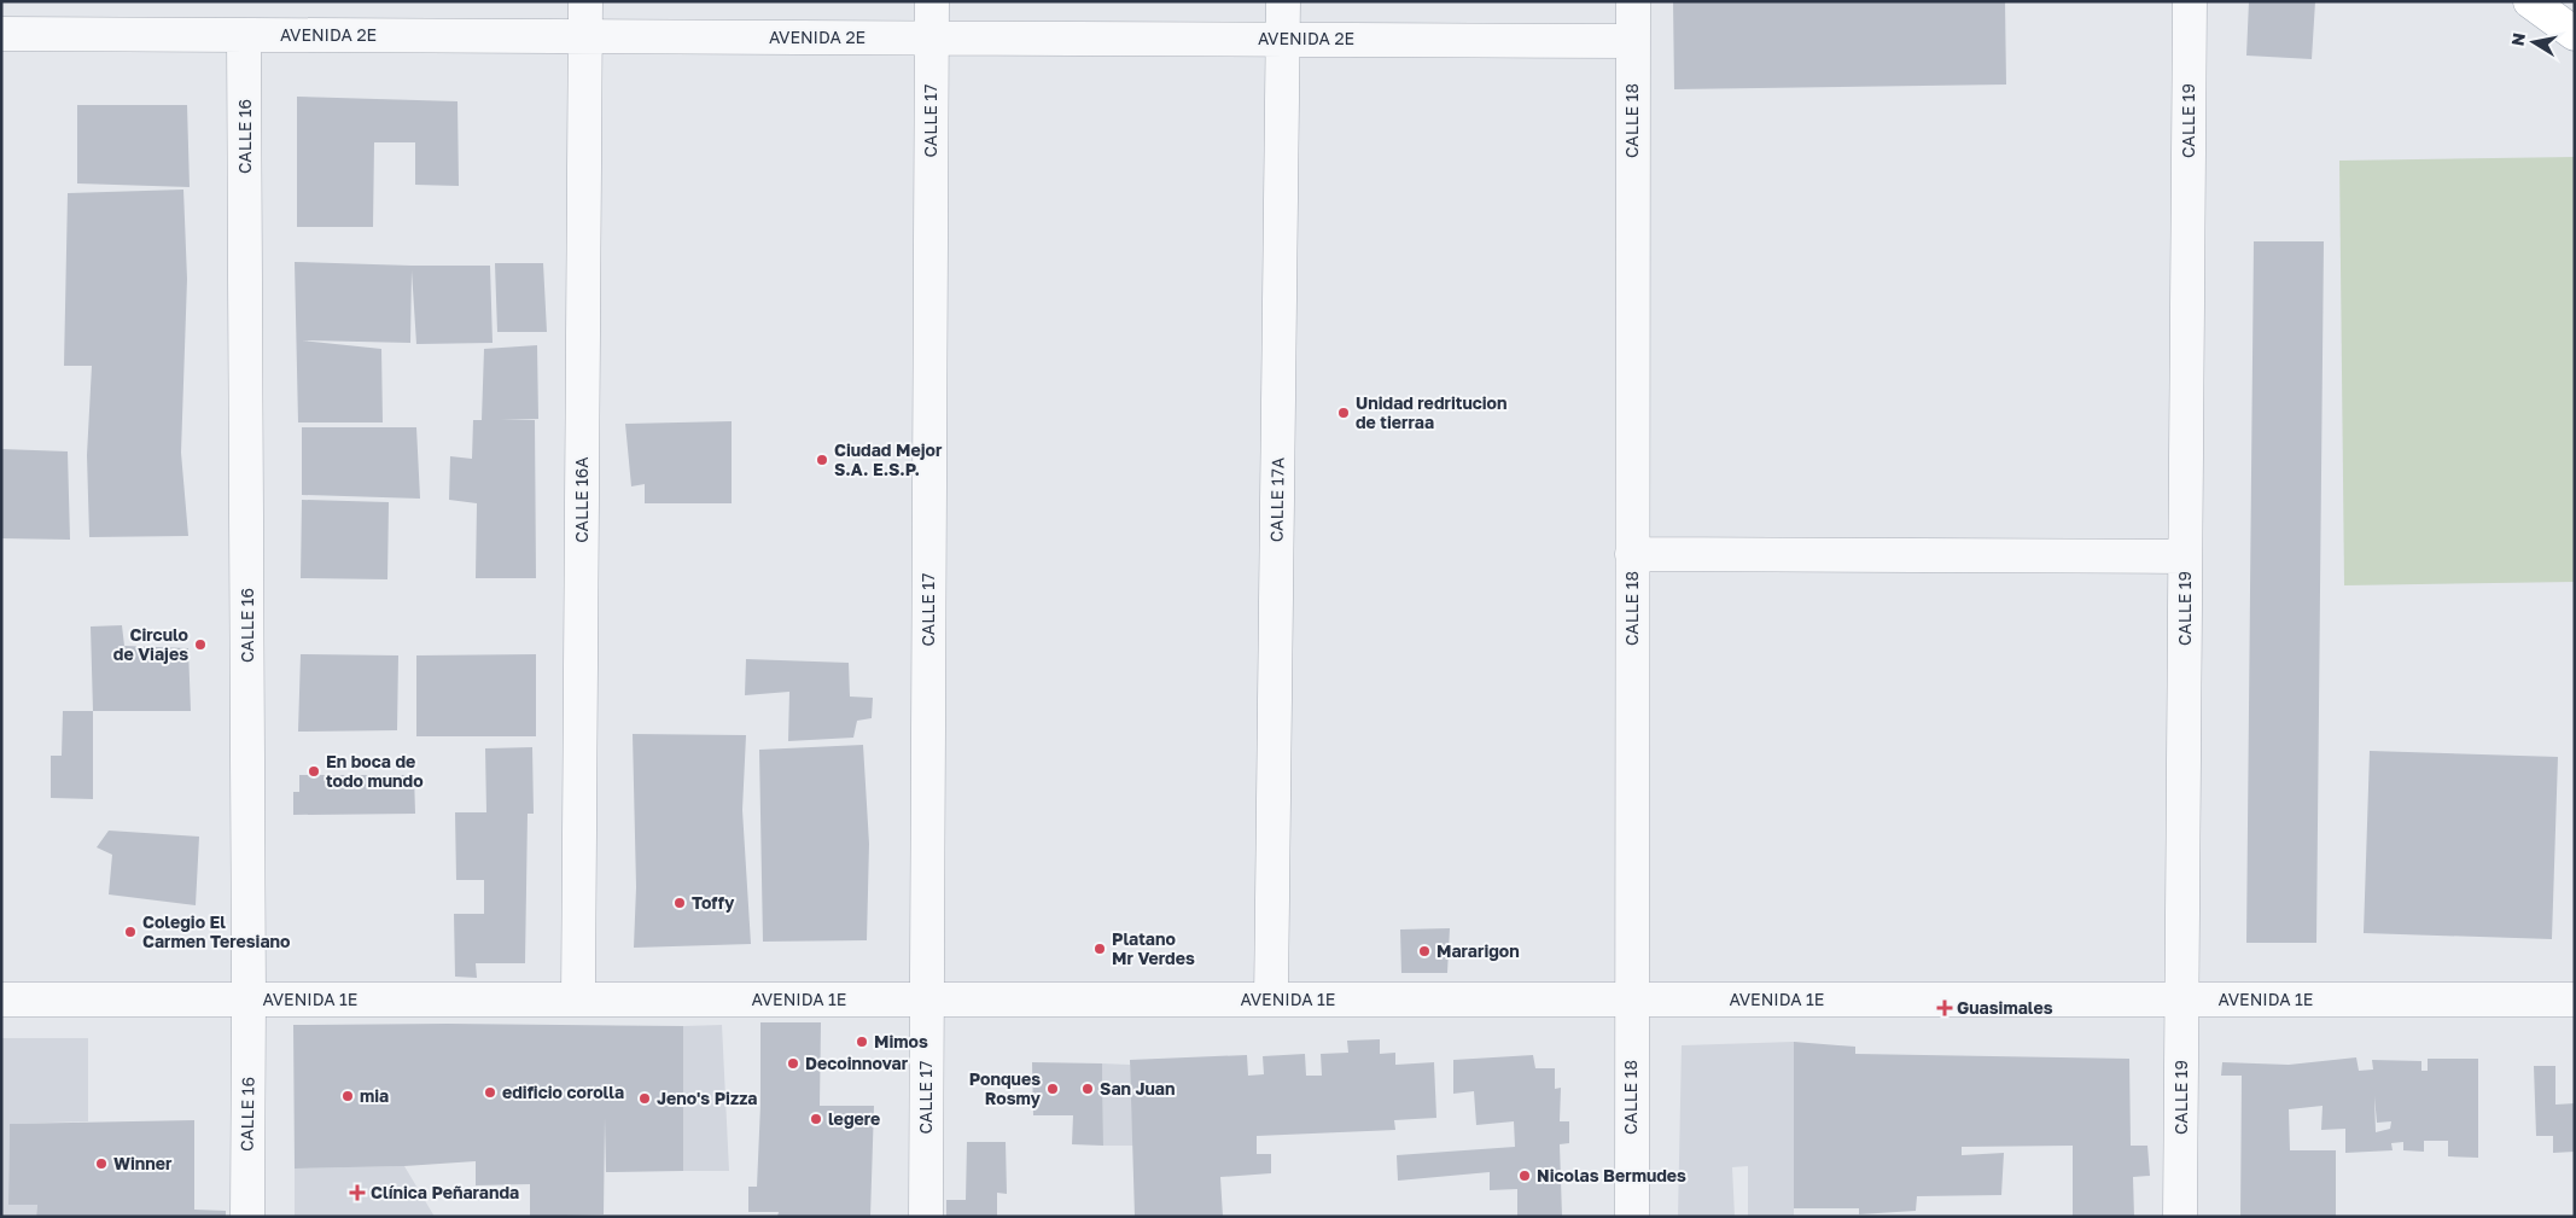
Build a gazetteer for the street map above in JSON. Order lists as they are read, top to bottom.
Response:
{
  "streets": {
    "street": [
      "AVENIDA 2E",
      "CALLE 17",
      "CALLE 18",
      "CALLE 19",
      "CALLE 16",
      "CALLE 16A",
      "CALLE 17A",
      "AVENIDA 1E"
    ]
  },
  "crossings": [
    ["AVENIDA 2E", "CALLE 17"],
    ["AVENIDA 2E", "CALLE 18"],
    ["AVENIDA 2E", "CALLE 16"],
    ["AVENIDA 2E", "CALLE 16A"],
    ["AVENIDA 2E", "CALLE 17A"],
    ["CALLE 17", "AVENIDA 1E"],
    ["CALLE 18", "AVENIDA 1E"],
    ["CALLE 19", "AVENIDA 1E"],
    ["CALLE 16", "AVENIDA 1E"],
    ["CALLE 16A", "AVENIDA 1E"],
    ["CALLE 17A", "AVENIDA 1E"]
  ],
  "places": {
    "other": [
      "Unidad redritucion de tierraa",
      "Ciudad Mejor S.A. E.S.P.",
      "Circulo de Viajes",
      "En boca de todo mundo",
      "Toffy",
      "Colegio El Carmen Teresiano",
      "Platano Mr Verdes",
      "Mararigon",
      "Mimos",
      "Decoinnovar",
      "Ponques Rosmy",
      "San Juan",
      "edificio corolla",
      "mia",
      "Jeno's Pizza",
      "legere",
      "Winner",
      "Nicolas Bermudes"
    ],
    "health": ["Guasimales", "Clínica Peñaranda"]
  },
  "north": "left"
}
